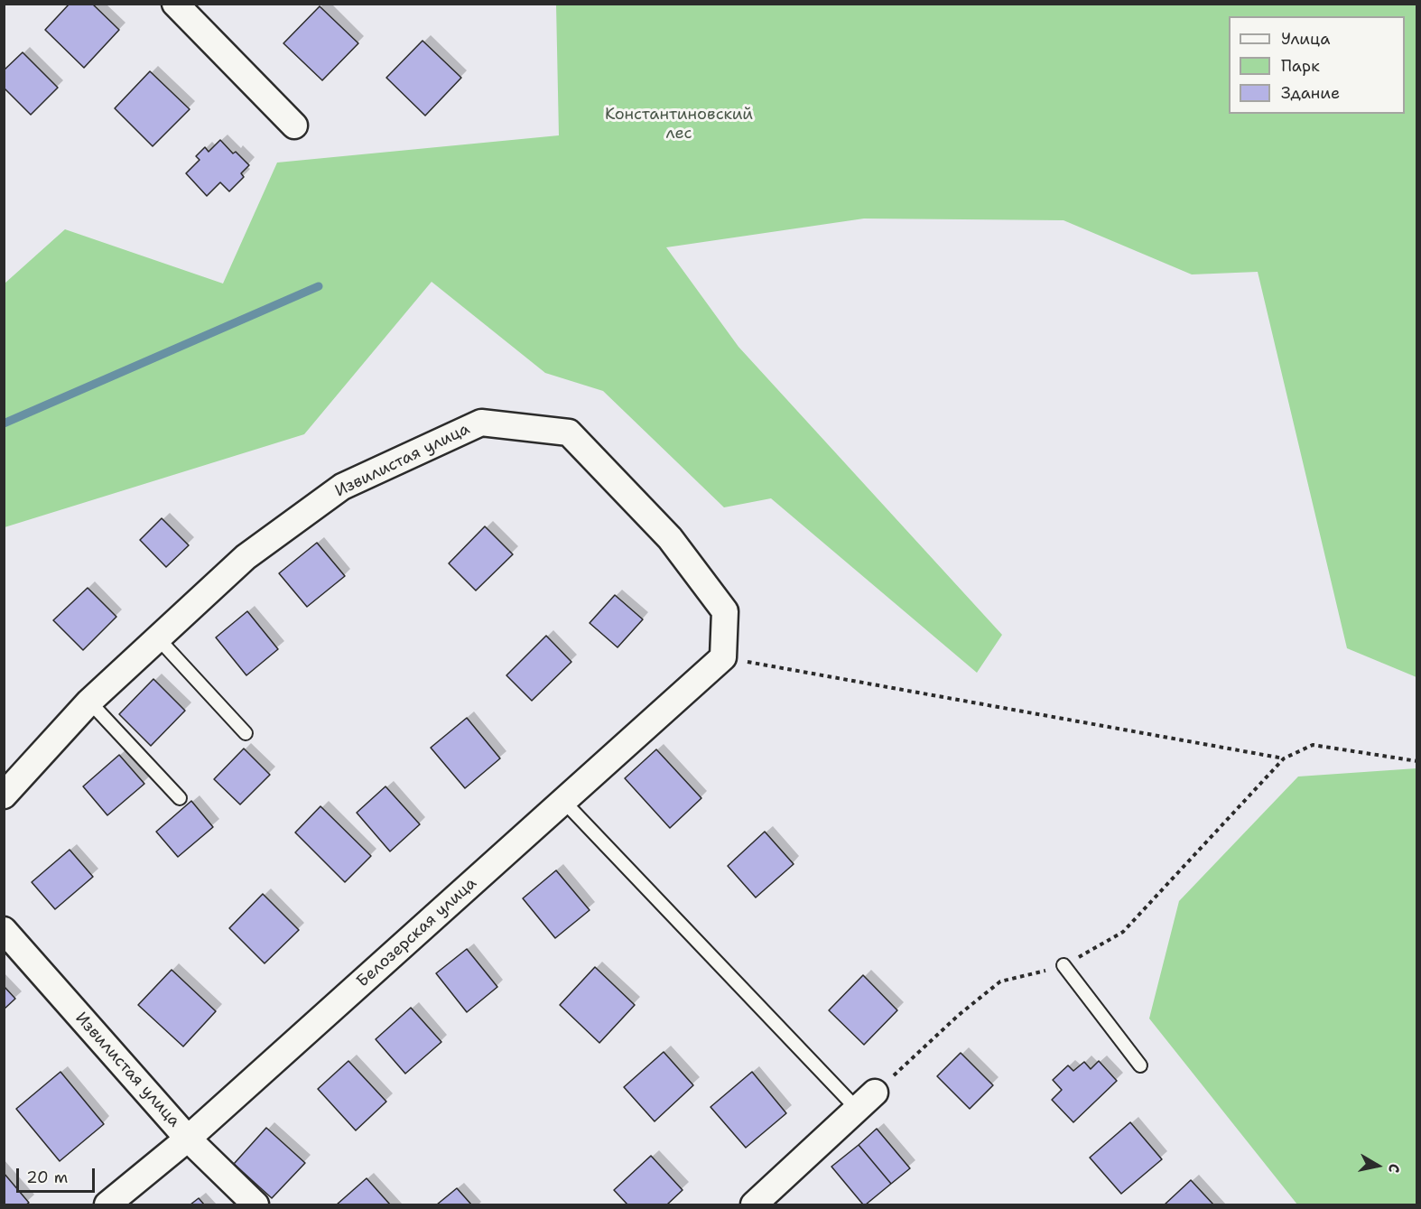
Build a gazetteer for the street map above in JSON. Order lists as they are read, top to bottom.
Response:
{
  "streets": {
    "street": ["Извилистая улица", "Белозерская улица"]
  },
  "crossings": [
    ["Извилистая улица", "Белозерская улица"]
  ],
  "parks": ["Константиновский лес"],
  "legend": ["Улица", "Парк", "Здание"],
  "scale_bar": "20 m",
  "north": "right"
}
